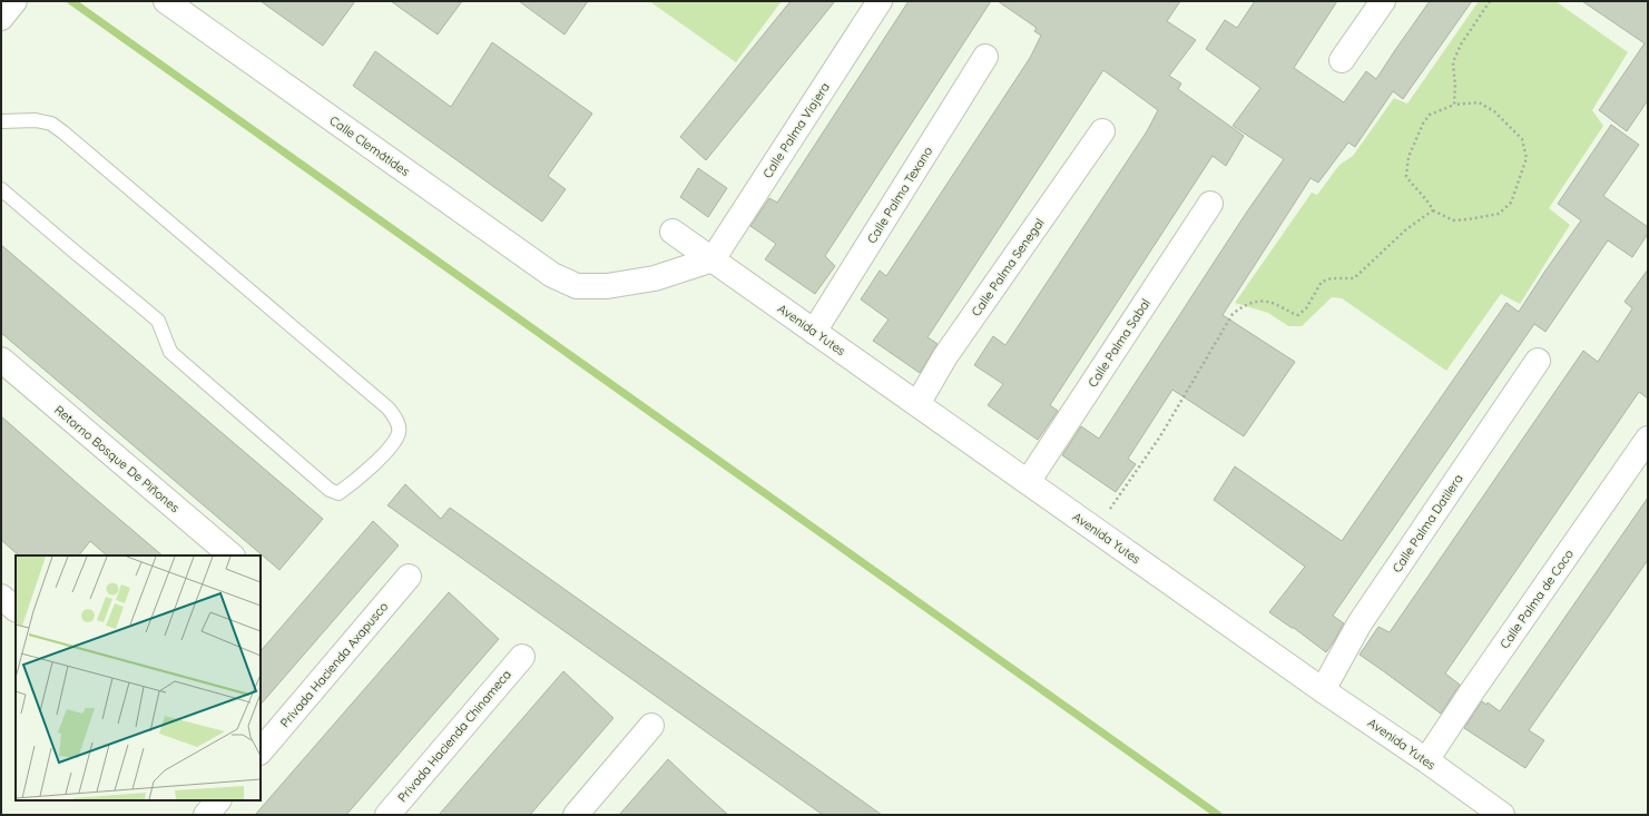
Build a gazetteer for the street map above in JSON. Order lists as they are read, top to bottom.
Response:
{
  "streets": {
    "street": [
      "Calle Palma Viajera",
      "Calle Clemátides",
      "Calle Palma Texano",
      "Calle Palma Senegal",
      "Avenida Yutes",
      "Calle Palma Sabal",
      "Retorno Bosque De Piñones",
      "Calle Palma Datilera",
      "Calle Palma de Coco",
      "Privada Hacienda Axapusco",
      "Privada Hacienda Chinameca"
    ]
  },
  "crossings": [
    ["Calle Palma Viajera", "Calle Clemátides"],
    ["Calle Palma Viajera", "Avenida Yutes"],
    ["Calle Clemátides", "Avenida Yutes"],
    ["Calle Palma Texano", "Avenida Yutes"],
    ["Calle Palma Senegal", "Avenida Yutes"],
    ["Avenida Yutes", "Calle Palma Sabal"],
    ["Avenida Yutes", "Calle Palma Datilera"],
    ["Avenida Yutes", "Calle Palma de Coco"]
  ]
}
